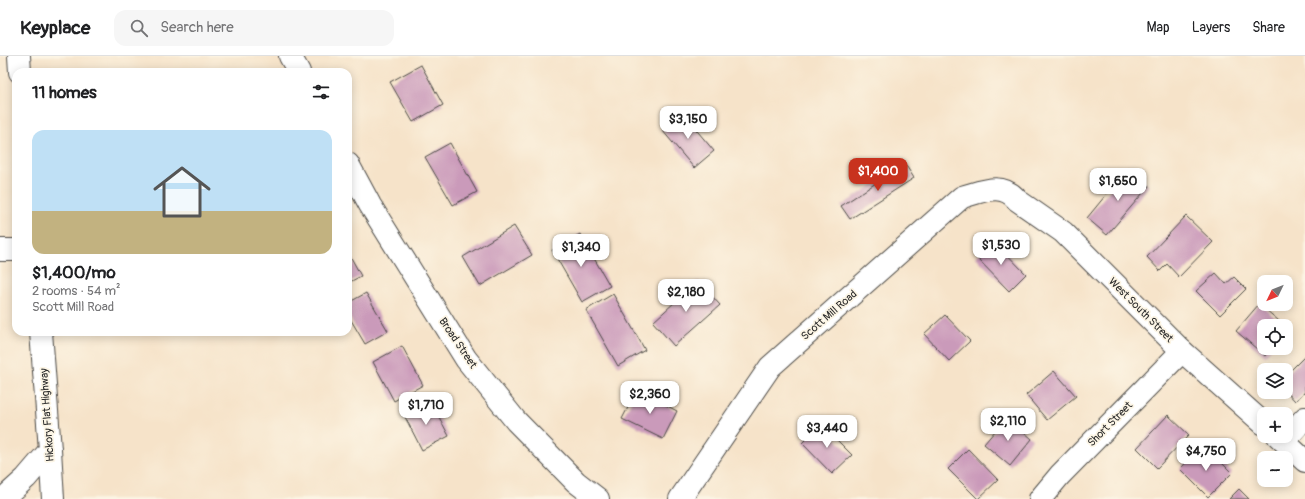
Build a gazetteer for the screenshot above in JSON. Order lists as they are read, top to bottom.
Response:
{
  "streets": {
    "main road": [
      "West South Street",
      "Scott Mill Road",
      "Broad Street",
      "Hickory Flat Highway",
      "Short Street"
    ]
  },
  "crossings": [
    ["West South Street", "Scott Mill Road"],
    ["West South Street", "Short Street"]
  ],
  "north": "bottom left",
  "page": {
    "header": "Keyplace",
    "search": "Search here",
    "nav": ["Map", "Layers", "Share"],
    "heading": "11 homes",
    "price": [
      "$3,150",
      "$1,400",
      "$1,650",
      "$1,530",
      "$1,340",
      "$2,180",
      "$2,360",
      "$1,710",
      "$2,110",
      "$3,440",
      "$4,750"
    ],
    "list": [
      {
        "name": "$1,400/mo",
        "note": "2 rooms · 54 m² · Scott Mill Road"
      }
    ],
    "map_buttons": ["+", "−"]
  }
}
